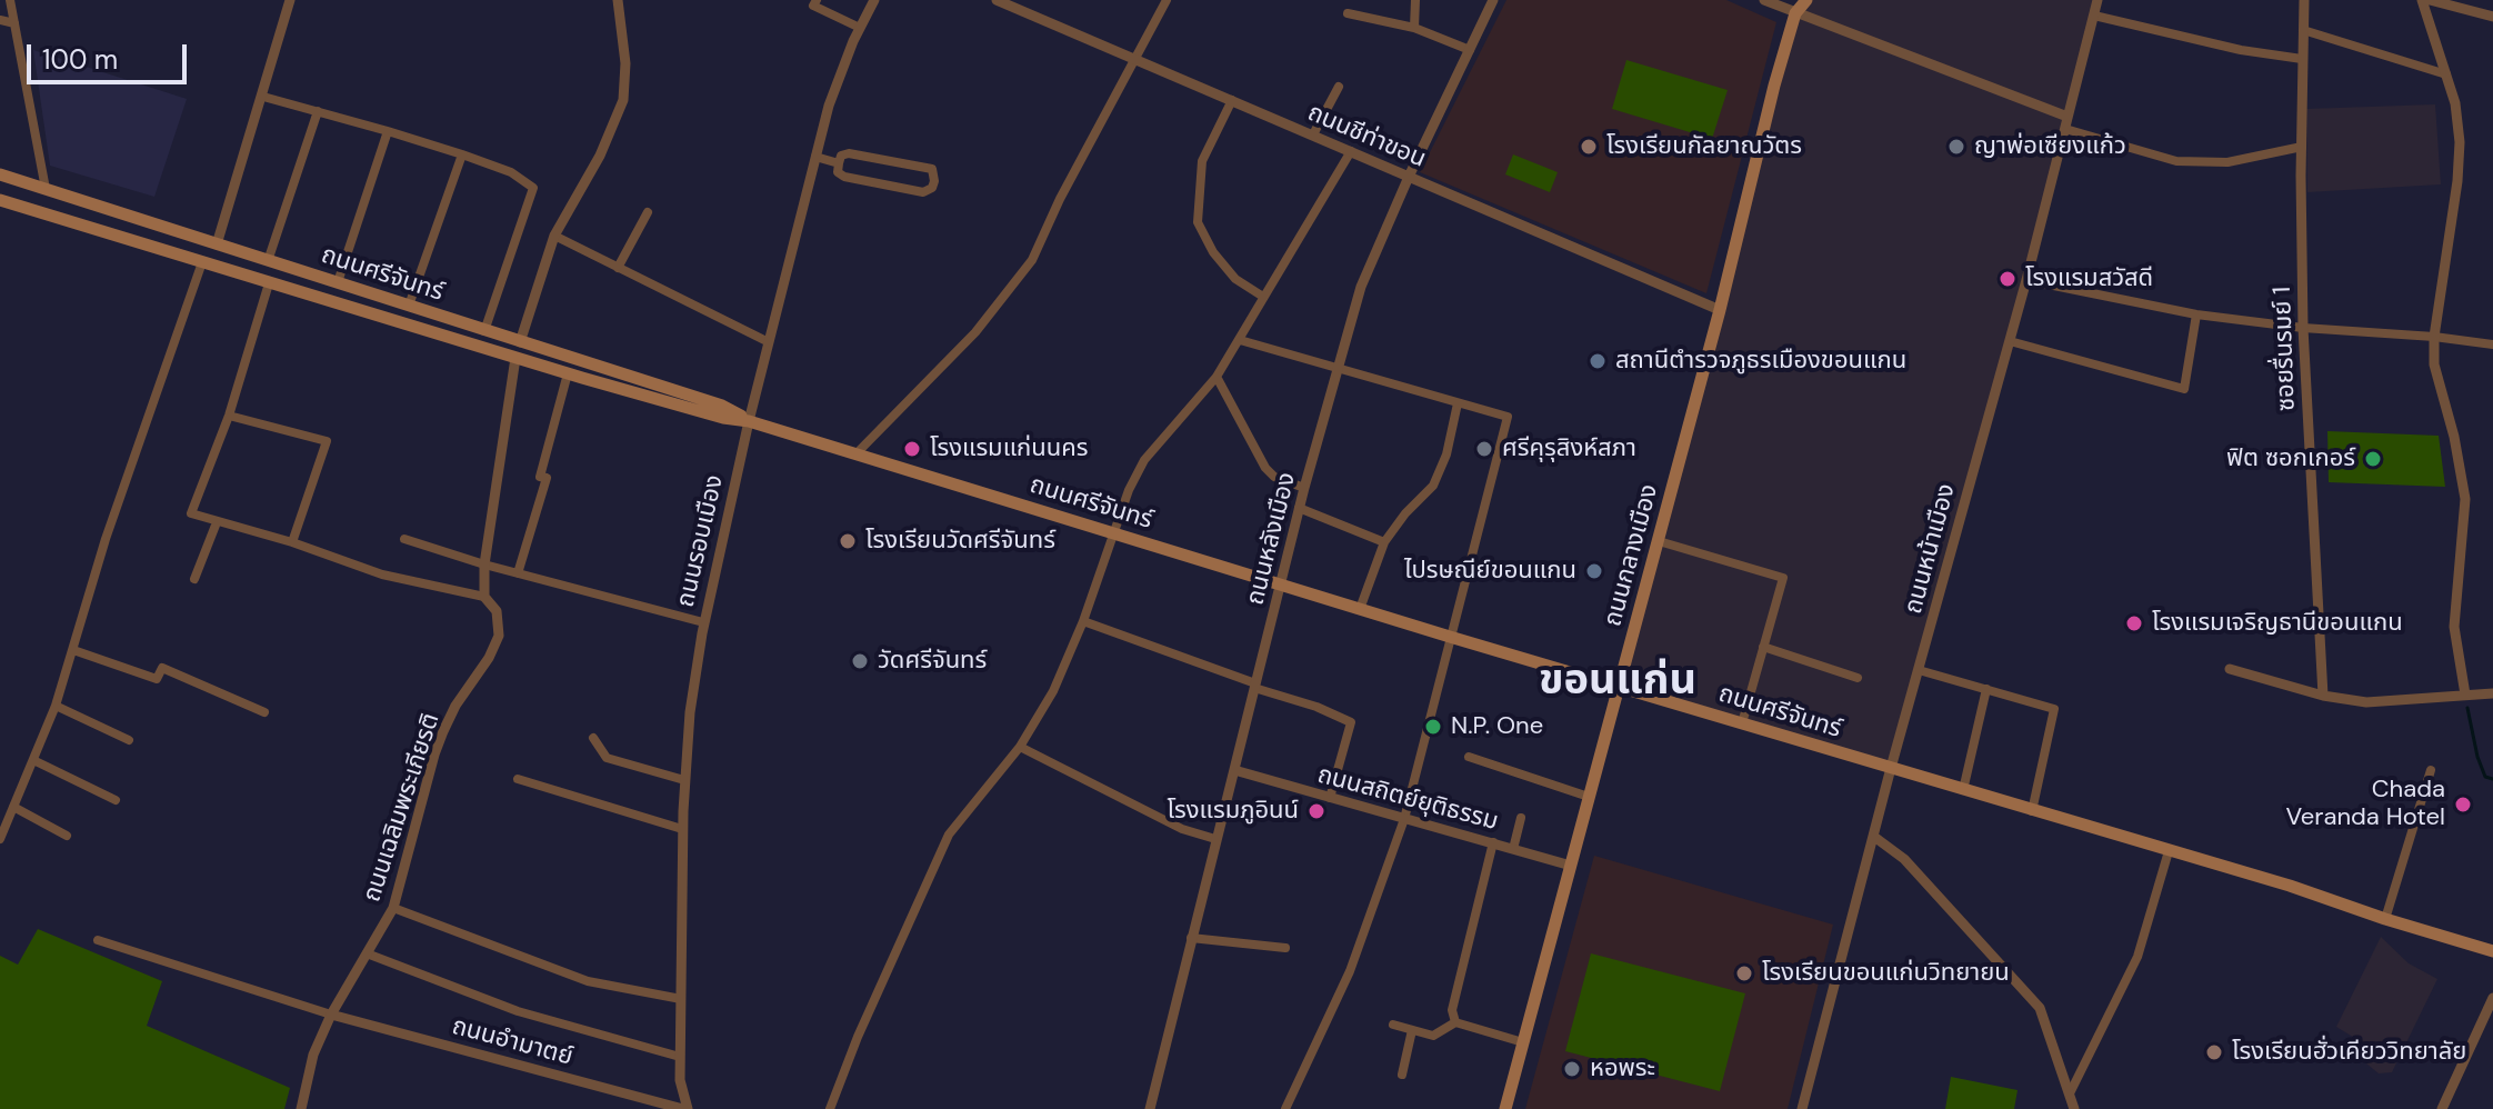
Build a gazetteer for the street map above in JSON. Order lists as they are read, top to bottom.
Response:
{
  "streets": {
    "main road": ["ถนนศรีจันทร์", "ถนนกลางเมือง"],
    "street": [
      "ถนนชีท่าขอน",
      "ซอยรื่นรมย์ 1",
      "ถนนหลังเมือง",
      "ถนนรอบเมือง",
      "ถนนหน้าเมือง",
      "ถนนสถิตย์ยุติธรรม",
      "ถนนเฉลิมพระเกียรติ",
      "ถนนอำมาตย์"
    ]
  },
  "crossings": [
    ["ถนนชีท่าขอน", "ถนนหลังเมือง"],
    ["ถนนชีท่าขอน", "ถนนกลางเมือง"],
    ["ถนนศรีจันทร์", "ถนนหลังเมือง"],
    ["ถนนศรีจันทร์", "ถนนรอบเมือง"],
    ["ถนนศรีจันทร์", "ถนนหน้าเมือง"],
    ["ถนนศรีจันทร์", "ถนนกลางเมือง"],
    ["ถนนศรีจันทร์", "ถนนเฉลิมพระเกียรติ"],
    ["ถนนหลังเมือง", "ถนนสถิตย์ยุติธรรม"],
    ["ถนนรอบเมือง", "ถนนอำมาตย์"],
    ["ถนนกลางเมือง", "ถนนสถิตย์ยุติธรรม"],
    ["ถนนเฉลิมพระเกียรติ", "ถนนอำมาตย์"]
  ],
  "districts": ["ขอนแก่น"],
  "places": [
    "โรงเรียนกัลยาณวัตร",
    "ญาพ่อเซียงแก้ว",
    "โรงแรมสวัสดี",
    "สถานีตำรวจภูธรเมืองขอนแกน",
    "โรงแรมแก่นนคร",
    "ศรีคุรุสิงห์สภา",
    "ฟิต ซอกเกอร์",
    "โรงเรียนวัดศรีจันทร์",
    "ไปรษณีย์ขอนแกน",
    "โรงแรมเจริญธานีขอนแกน",
    "วัดศรีจันทร์",
    "N.P. One",
    "Chada Veranda Hotel",
    "โรงแรมภูอินน์",
    "โรงเรียนขอนแก่นวิทยายน",
    "โรงเรียนฮั่วเคียววิทยาลัย",
    "หอพระ"
  ],
  "scale_bar": "100 m"
}
